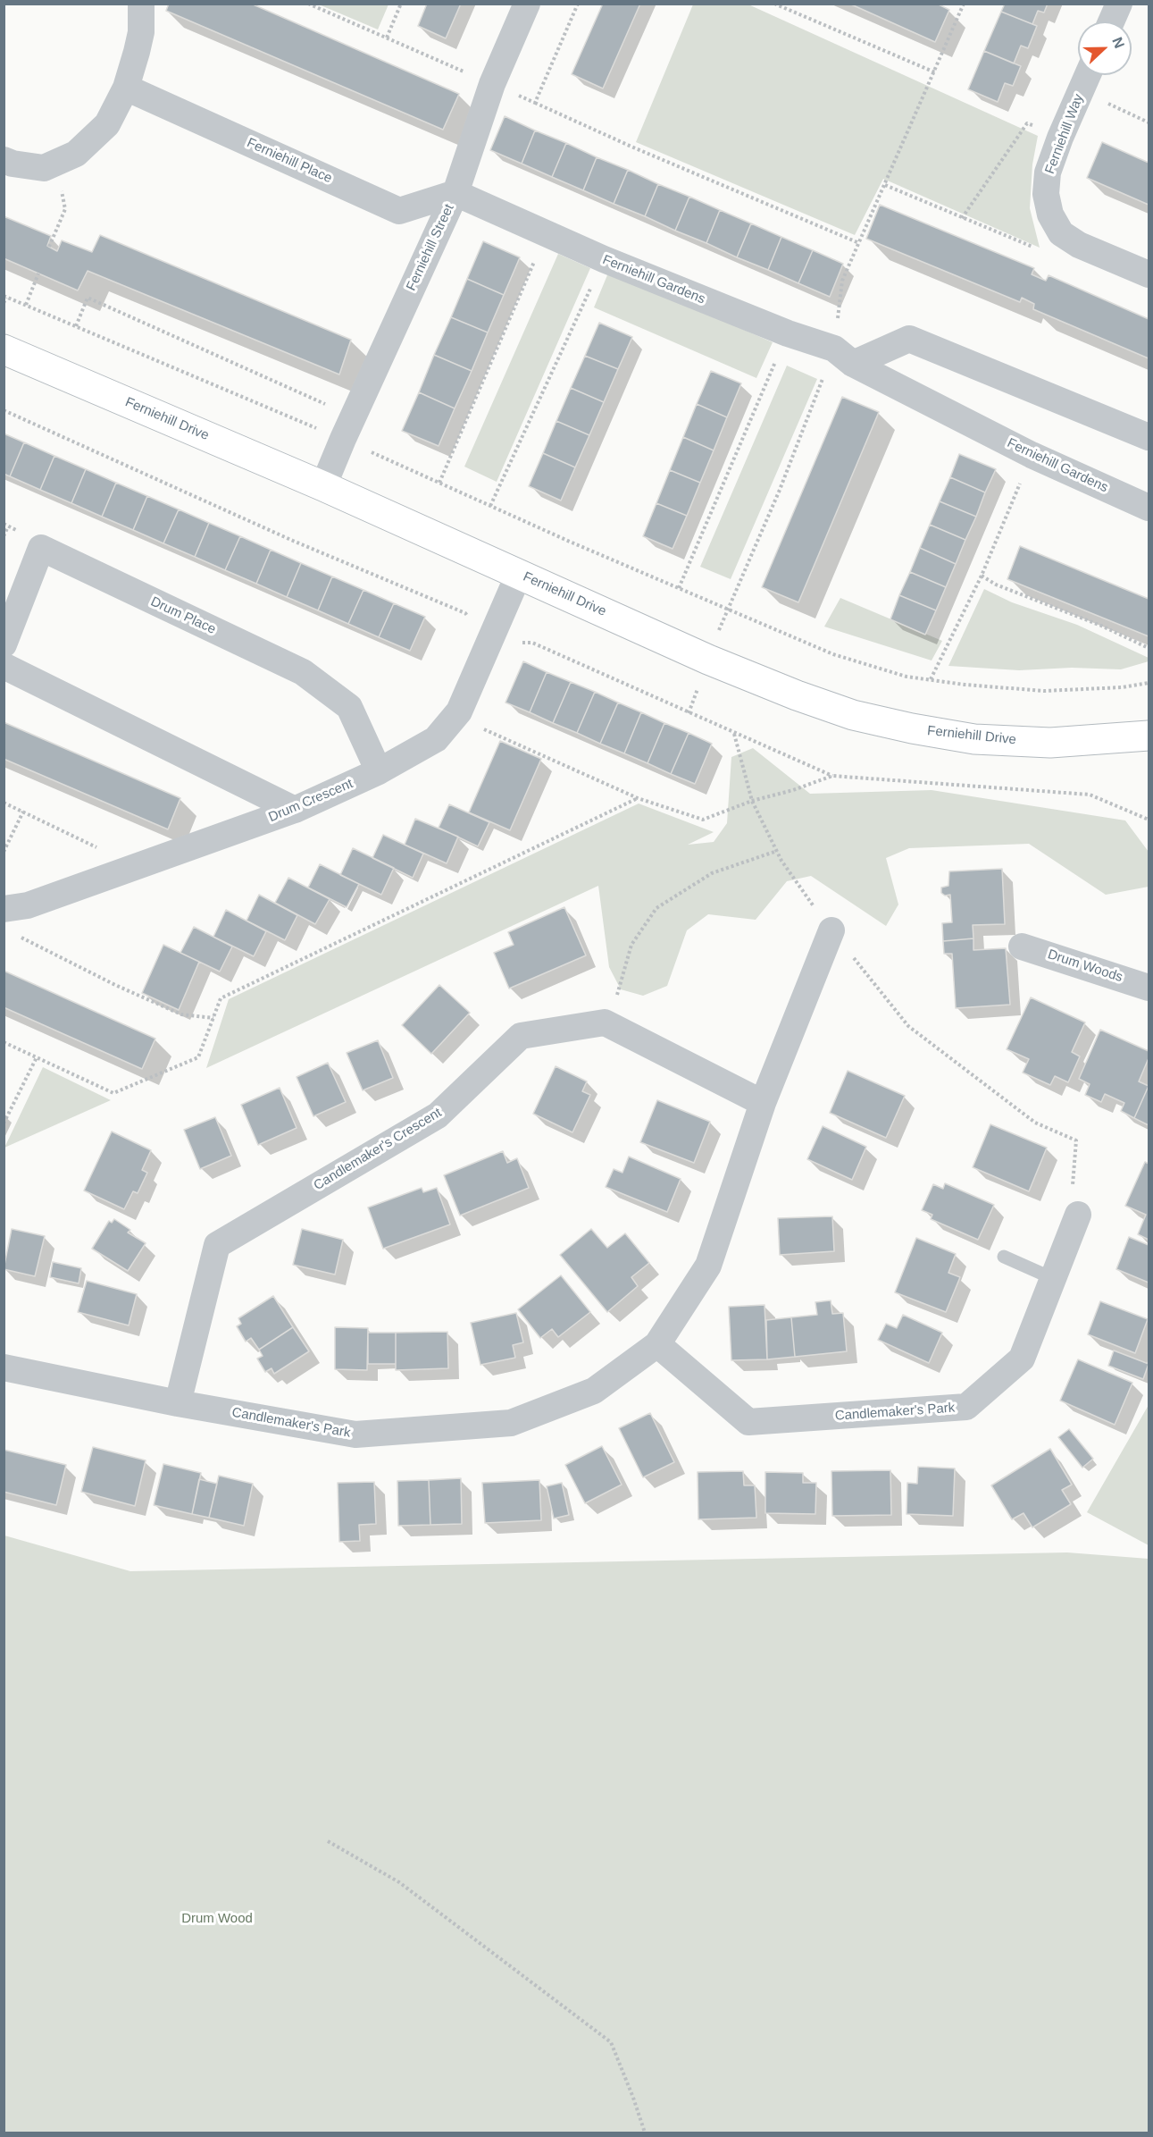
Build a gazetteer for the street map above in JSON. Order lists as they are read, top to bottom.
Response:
{
  "streets": {
    "main road": ["Ferniehill Drive"],
    "street": [
      "Ferniehill Way",
      "Ferniehill Place",
      "Ferniehill Street",
      "Ferniehill Gardens",
      "Drum Place",
      "Drum Crescent",
      "Drum Woods",
      "Candlemaker's Crescent",
      "Candlemaker's Park"
    ]
  },
  "crossings": [
    ["Ferniehill Place", "Ferniehill Street"],
    ["Ferniehill Place", "Ferniehill Gardens"],
    ["Ferniehill Street", "Ferniehill Gardens"],
    ["Ferniehill Street", "Ferniehill Drive"],
    ["Ferniehill Drive", "Drum Crescent"],
    ["Drum Place", "Drum Crescent"],
    ["Candlemaker's Crescent", "Candlemaker's Park"]
  ],
  "parks": ["Drum Wood"],
  "north": "right"
}
